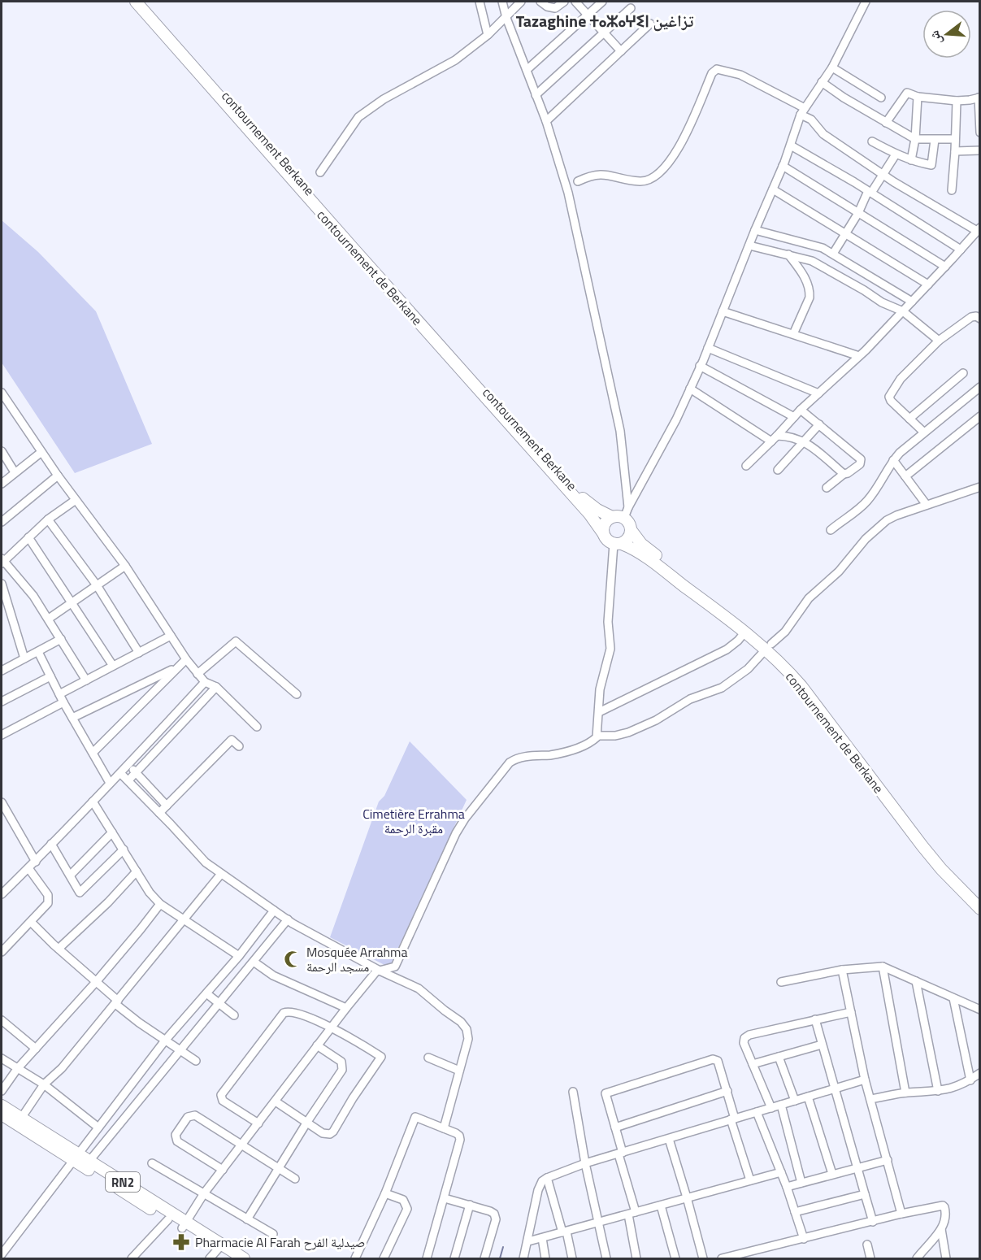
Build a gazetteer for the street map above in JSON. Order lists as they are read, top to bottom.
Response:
{
  "streets": {
    "highway": ["contournement Berkane", "contournement de Berkane", "RN2"]
  },
  "crossings": [
    ["contournement Berkane", "contournement de Berkane"]
  ],
  "districts": ["Tazaghine ⵜⴰⵣⴰⵖⵉⵏ تزاغين"],
  "parks": ["Cimetière Errahma مقبرة الرحمة"],
  "places": {
    "mosque": ["Mosquée Arrahma مسجد الرحمة"],
    "pharmacy": ["Pharmacie Al Farah صيدلية الفرح"]
  },
  "north": "left"
}
